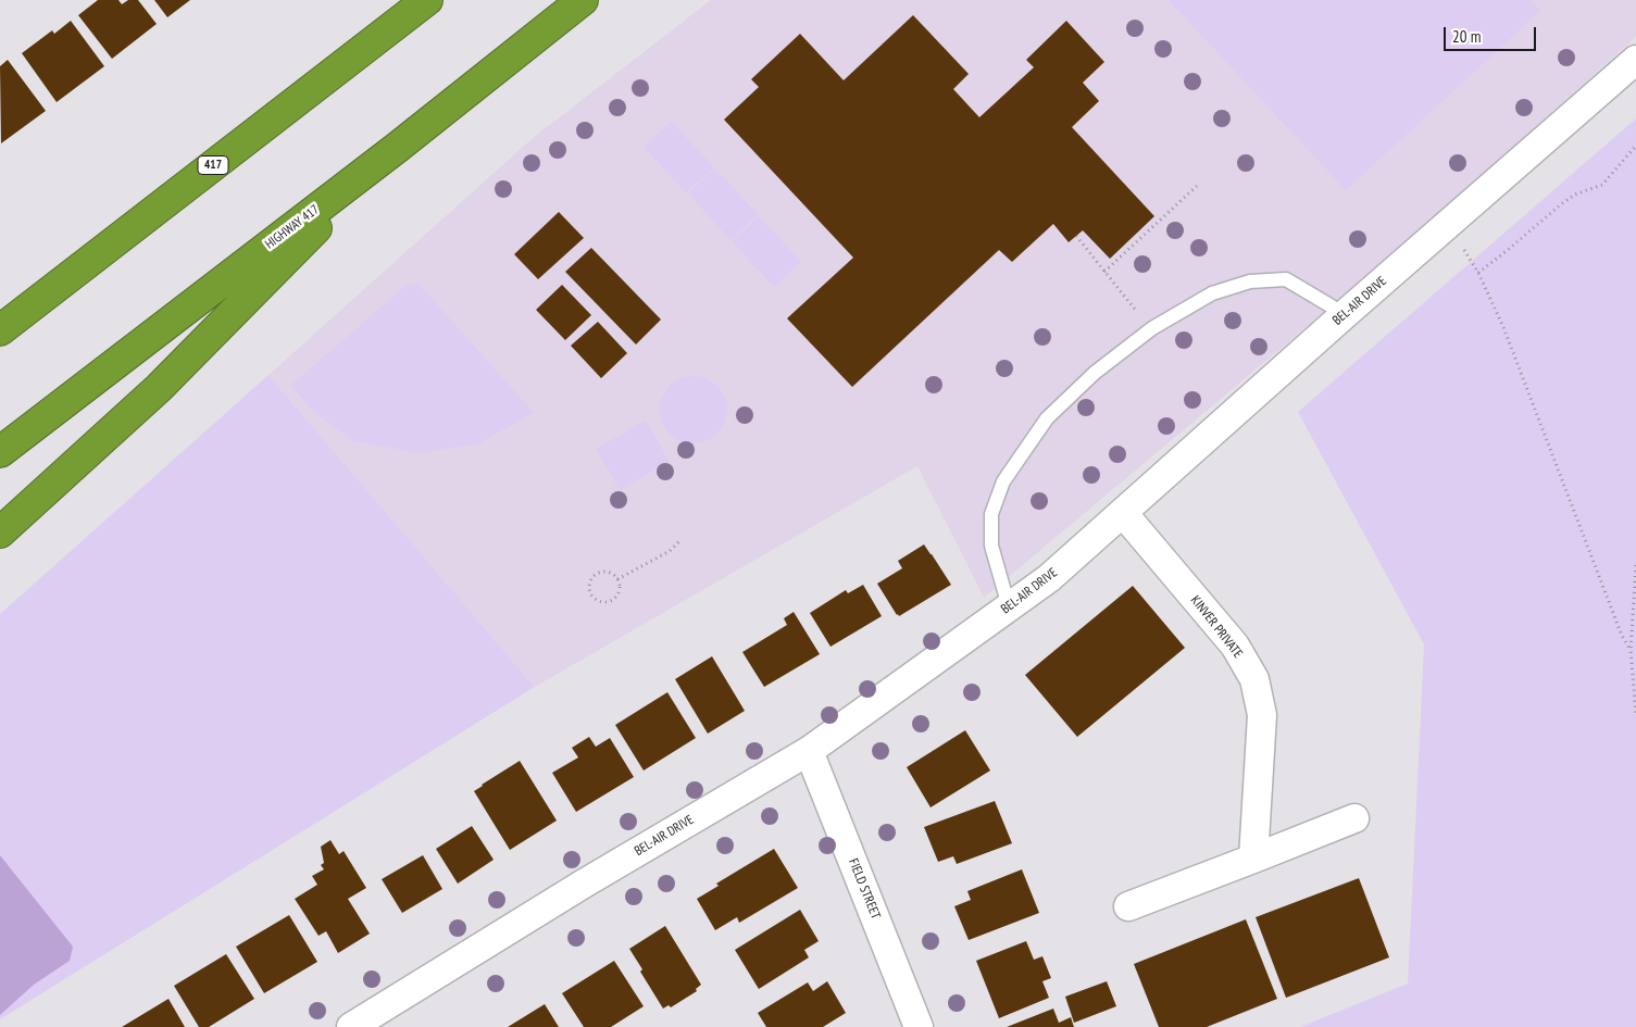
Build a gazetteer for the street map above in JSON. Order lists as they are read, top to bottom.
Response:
{
  "streets": {
    "highway": ["417", "HIGHWAY 417"],
    "street": ["BEL-AIR DRIVE", "KINVER PRIVATE", "FIELD STREET"]
  },
  "crossings": [
    ["BEL-AIR DRIVE", "KINVER PRIVATE"],
    ["BEL-AIR DRIVE", "FIELD STREET"]
  ],
  "scale_bar": "20 m"
}
